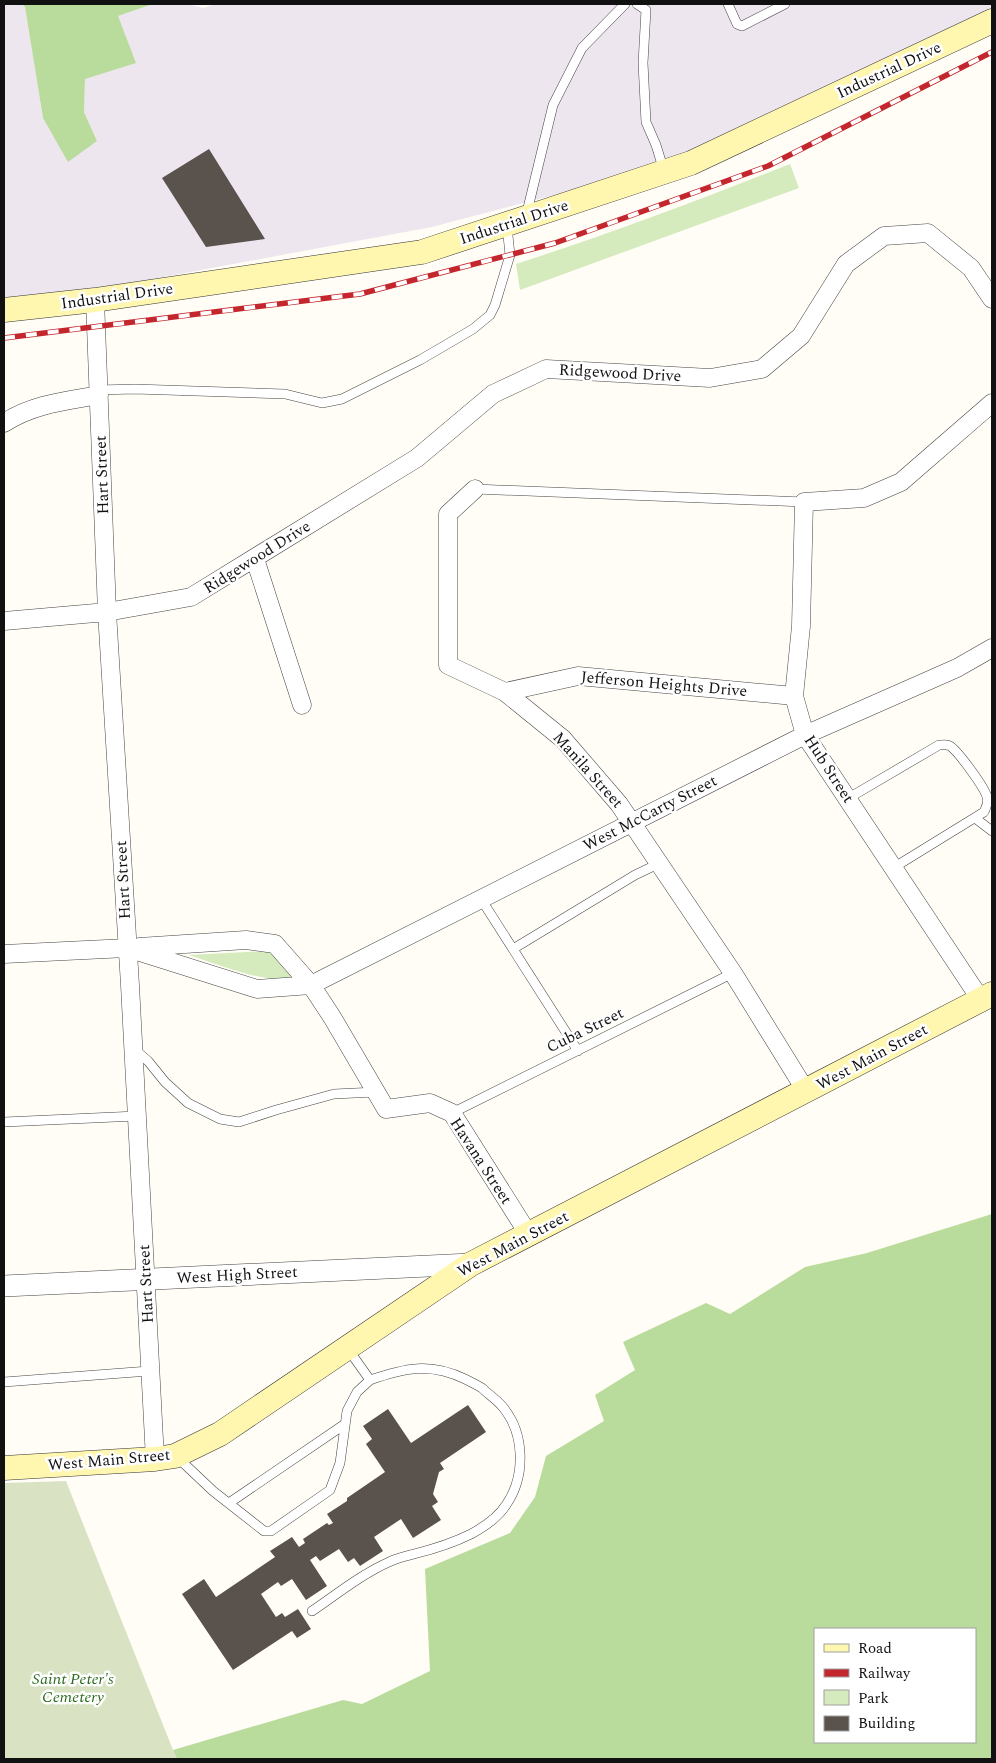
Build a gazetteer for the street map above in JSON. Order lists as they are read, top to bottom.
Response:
{
  "streets": {
    "main road": ["Industrial Drive", "West Main Street"],
    "street": [
      "Ridgewood Drive",
      "Hart Street",
      "Jefferson Heights Drive",
      "Hub Street",
      "Manila Street",
      "West McCarty Street",
      "Havana Street",
      "West High Street"
    ],
    "lane": ["Cuba Street"]
  },
  "crossings": [
    ["Industrial Drive", "Hart Street"],
    ["Ridgewood Drive", "Hart Street"],
    ["Hart Street", "West McCarty Street"],
    ["Hart Street", "West Main Street"],
    ["Hart Street", "West High Street"],
    ["Jefferson Heights Drive", "Hub Street"],
    ["Jefferson Heights Drive", "Manila Street"],
    ["Hub Street", "West McCarty Street"],
    ["Hub Street", "West Main Street"],
    ["Manila Street", "West McCarty Street"],
    ["Manila Street", "Cuba Street"],
    ["Manila Street", "West Main Street"],
    ["West McCarty Street", "Havana Street"],
    ["Cuba Street", "Havana Street"],
    ["West Main Street", "Havana Street"],
    ["West Main Street", "West High Street"]
  ],
  "parks": ["Saint Peter's Cemetery"],
  "legend": [
    "Road",
    "Railway",
    "Park",
    "Building"
  ]
}
